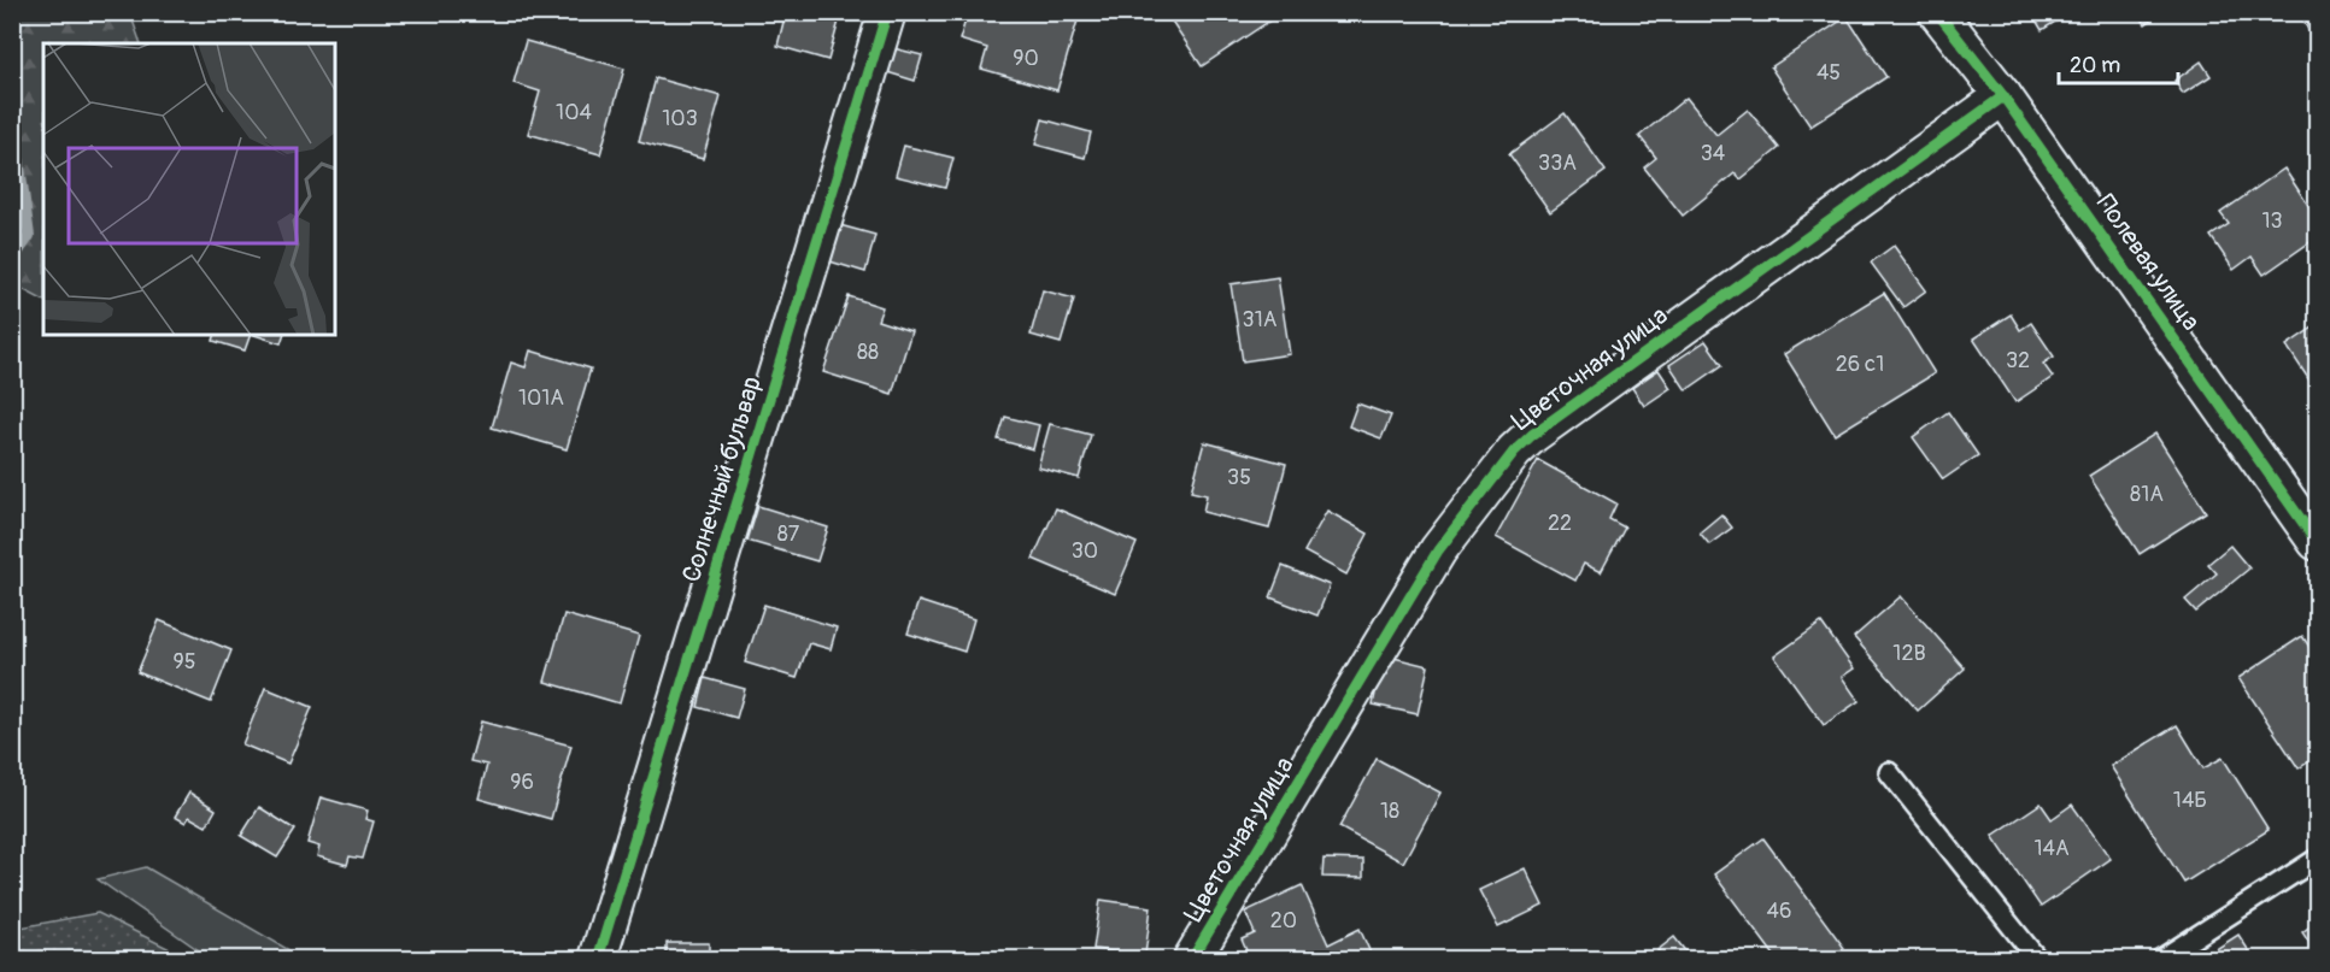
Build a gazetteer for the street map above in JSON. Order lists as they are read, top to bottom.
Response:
{
  "streets": {
    "street": ["Полевая улица", "Цветочная улица", "Солнечный бульвар"]
  },
  "crossings": [
    ["Полевая улица", "Цветочная улица"]
  ],
  "house_numbers": [
    "90",
    "45",
    "104",
    "103",
    "34",
    "33А",
    "13",
    "31А",
    "88",
    "32",
    "26 с1",
    "101А",
    "35",
    "81А",
    "22",
    "87",
    "30",
    "12В",
    "95",
    "96",
    "14Б",
    "18",
    "14А",
    "46",
    "20"
  ],
  "scale_bar": "20 m"
}
